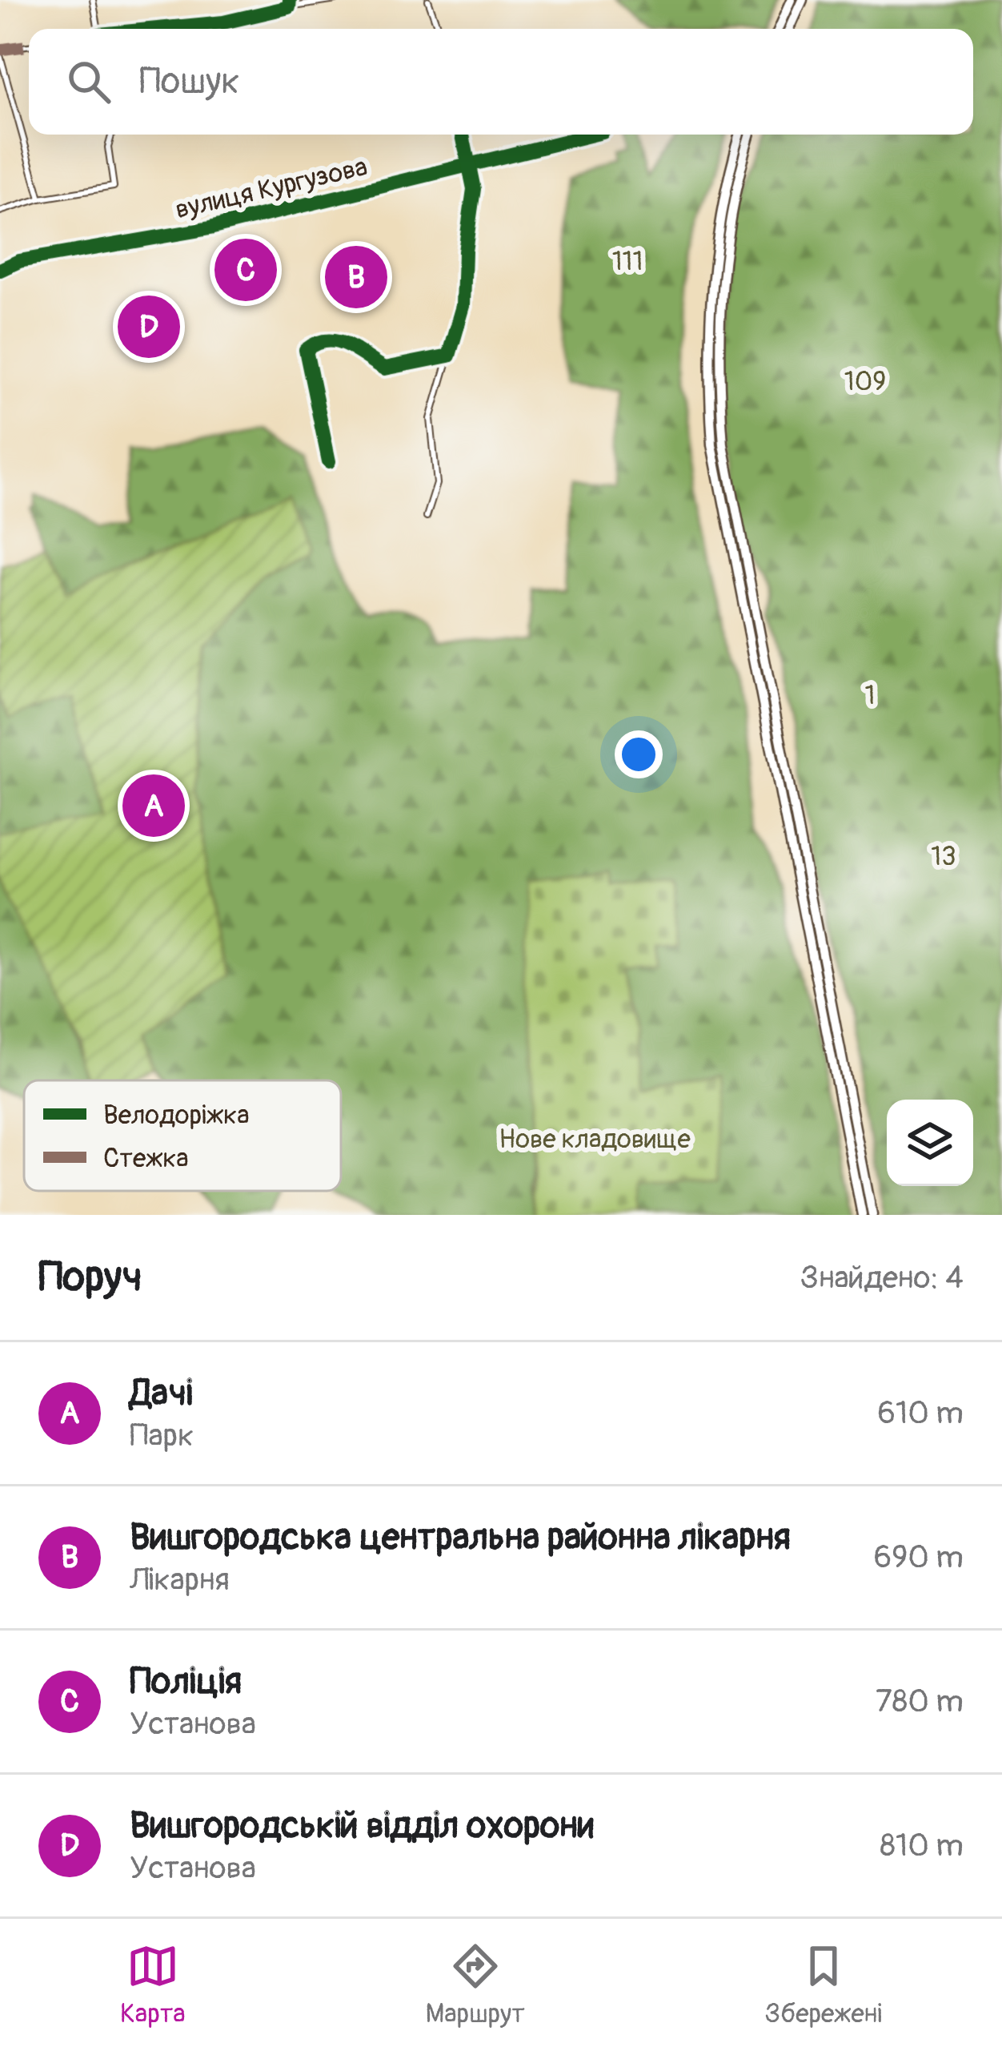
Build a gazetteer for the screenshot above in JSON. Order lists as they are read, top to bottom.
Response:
{
  "streets": {
    "street": ["вулиця Кургузова"]
  },
  "parks": [
    "111",
    "109",
    "1",
    "13",
    "Нове кладовище"
  ],
  "legend": ["Велодоріжка", "Стежка"],
  "page": {
    "search": "Пошук",
    "pins": [
      "C",
      "B",
      "D",
      "A"
    ],
    "heading": ["Поруч", "Знайдено: 4"],
    "list": [
      {
        "mark": "A",
        "name": "Дачі",
        "note": "Парк",
        "value": "610 m"
      },
      {
        "mark": "B",
        "name": "Вишгородська центральна районна лікарня",
        "note": "Лікарня",
        "value": "690 m"
      },
      {
        "mark": "C",
        "name": "Поліція",
        "note": "Установа",
        "value": "780 m"
      },
      {
        "mark": "D",
        "name": "Вишгородській відділ охорони",
        "note": "Установа",
        "value": "810 m"
      }
    ],
    "nav": ["Карта", "Маршрут", "Збережені"]
  }
}
